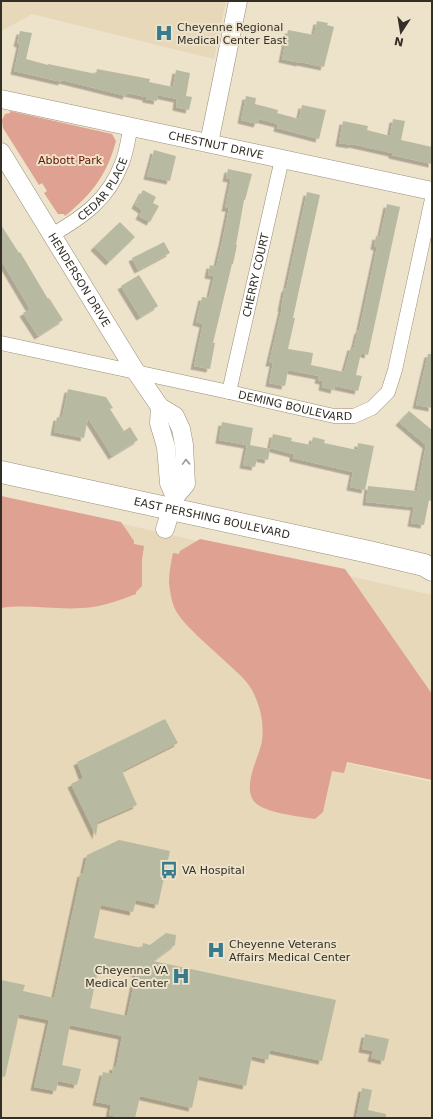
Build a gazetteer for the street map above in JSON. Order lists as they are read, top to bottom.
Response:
{
  "streets": {
    "main road": ["EAST PERSHING BOULEVARD"],
    "street": [
      "CHESTNUT DRIVE",
      "CEDAR PLACE",
      "CHERRY COURT",
      "HENDERSON DRIVE",
      "DEMING BOULEVARD"
    ]
  },
  "crossings": [
    ["CHESTNUT DRIVE", "CEDAR PLACE"],
    ["CHESTNUT DRIVE", "CHERRY COURT"],
    ["CEDAR PLACE", "HENDERSON DRIVE"],
    ["CHERRY COURT", "DEMING BOULEVARD"],
    ["HENDERSON DRIVE", "DEMING BOULEVARD"],
    ["HENDERSON DRIVE", "EAST PERSHING BOULEVARD"]
  ],
  "parks": ["Abbott Park"],
  "places": {
    "hospital": ["Cheyenne Regional Medical Center East", "Cheyenne Veterans Affairs Medical Center", "Cheyenne VA Medical Center"],
    "bus stop": ["VA Hospital"]
  },
  "north": "bottom"
}
